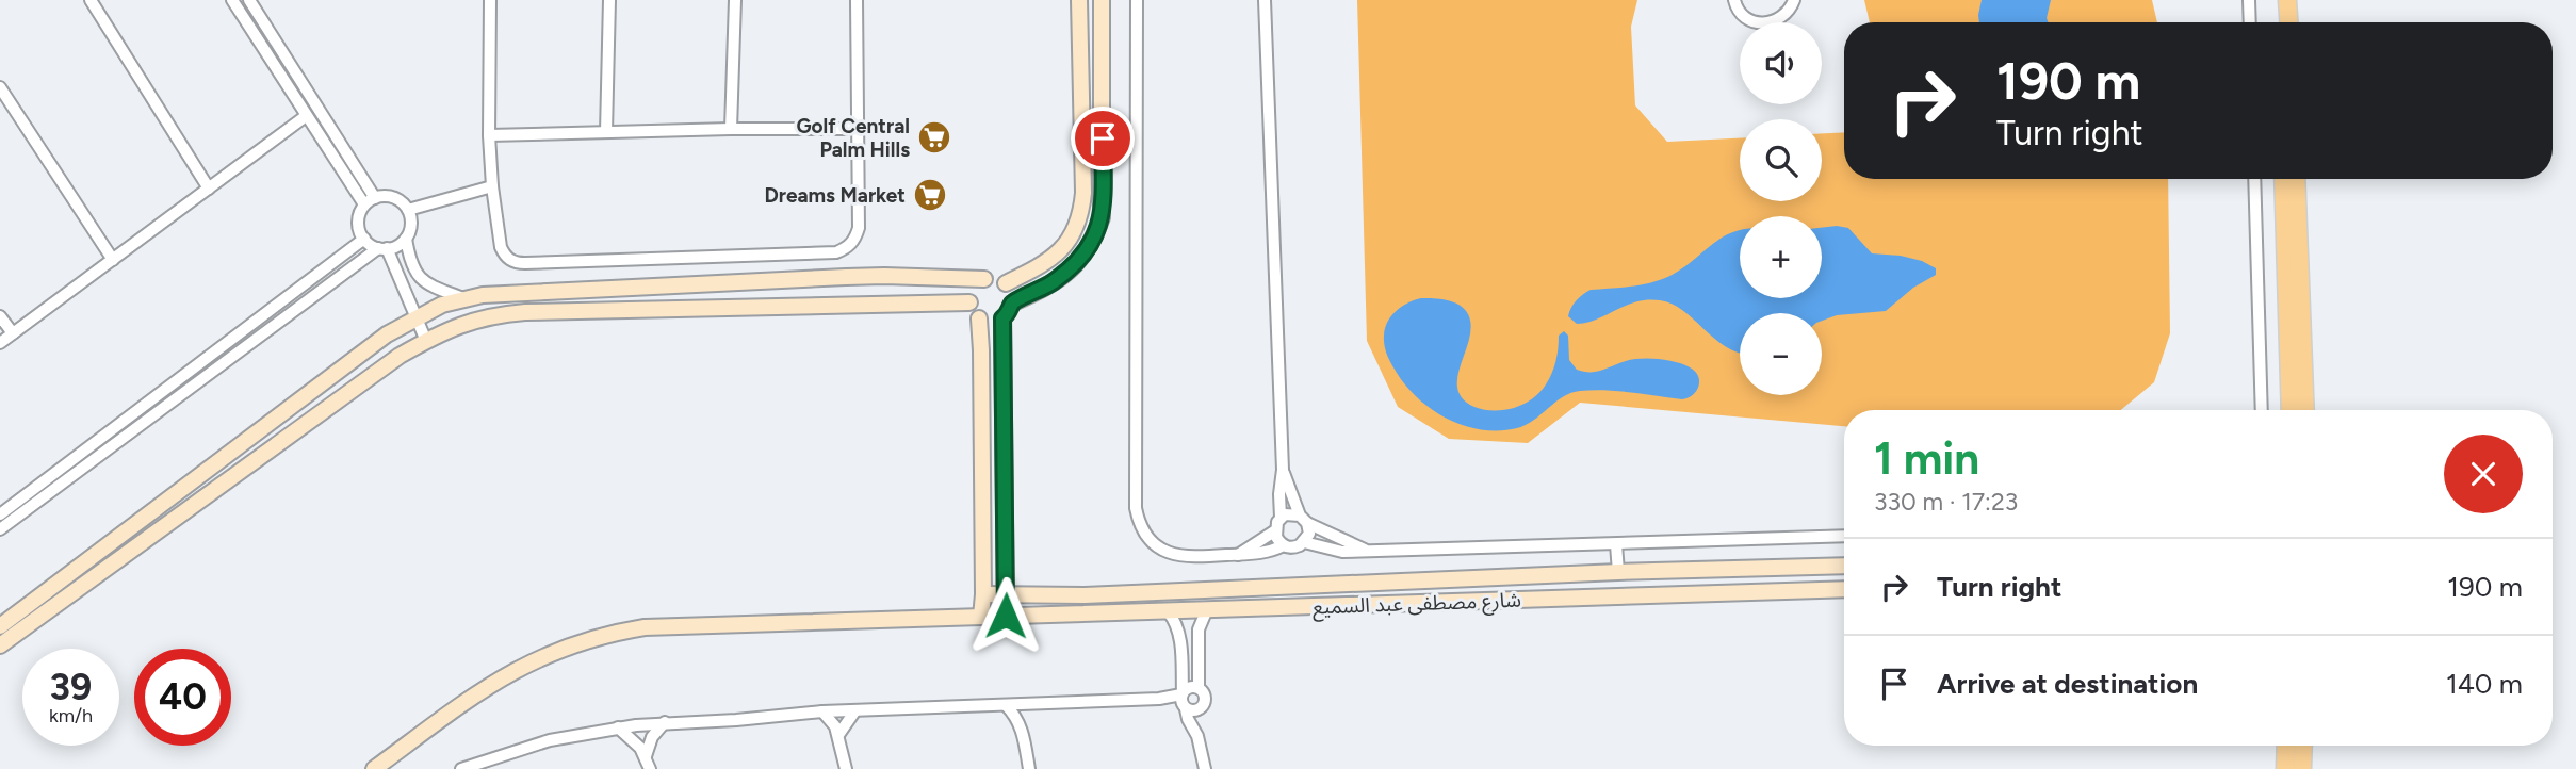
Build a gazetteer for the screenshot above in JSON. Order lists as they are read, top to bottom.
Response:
{
  "streets": {
    "street": ["شارع مصطفى عبد السميع"]
  },
  "places": {
    "supermarket": ["Golf Central Palm Hills", "Dreams Market"]
  },
  "page": {
    "map_buttons": ["+", "−"],
    "turn": ["190 m", "Turn right"],
    "heading": ["1 min", "330 m · 17:23"],
    "list": [
      {
        "name": "Turn right",
        "value": "190 m"
      },
      {
        "name": "Arrive at destination",
        "value": "140 m"
      }
    ],
    "speed": "39 km/h",
    "limit": "40"
  }
}
